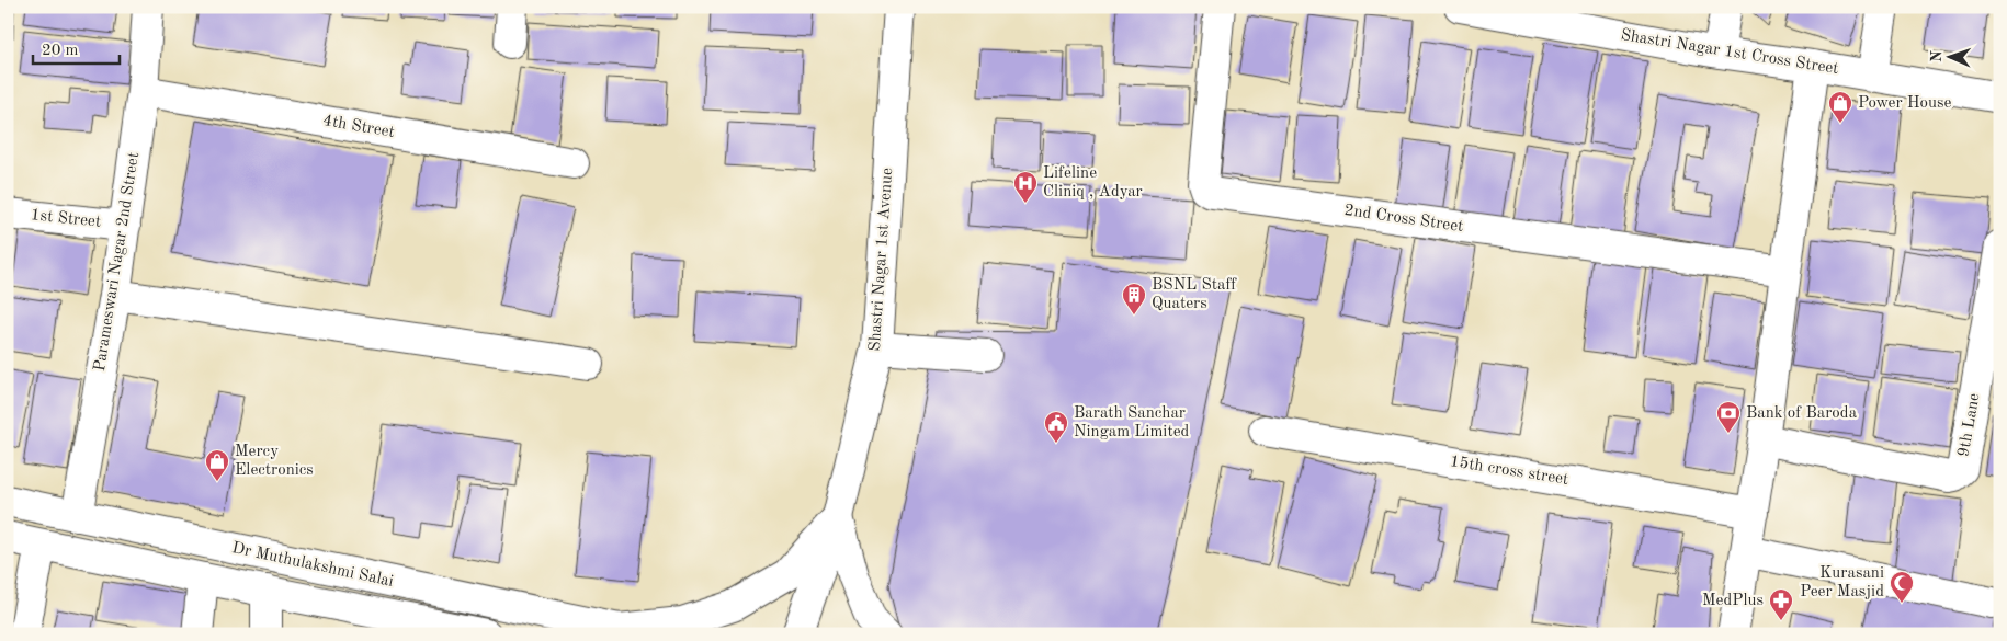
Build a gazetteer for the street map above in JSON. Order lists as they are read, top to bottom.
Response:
{
  "streets": {
    "street": [
      "Shastri Nagar 1st Cross Street",
      "4th Street",
      "1st Street",
      "2nd Cross Street",
      "Shastri Nagar 1st Avenue",
      "Parameswari Nagar 2nd Street",
      "9th Lane",
      "15th cross street",
      "Dr Muthulakshmi Salai"
    ]
  },
  "crossings": [
    ["4th Street", "Parameswari Nagar 2nd Street"],
    ["1st Street", "Parameswari Nagar 2nd Street"],
    ["Shastri Nagar 1st Avenue", "Dr Muthulakshmi Salai"],
    ["Parameswari Nagar 2nd Street", "Dr Muthulakshmi Salai"]
  ],
  "places": {
    "shop": ["Power House", "Mercy Electronics"],
    "hospital": ["Lifeline Cliniq , Adyar"],
    "building": ["BSNL Staff Quaters"],
    "bank": ["Bank of Baroda"],
    "public building": ["Barath Sanchar Ningam Limited"],
    "mosque": ["Kurasani Peer Masjid"],
    "pharmacy": ["MedPlus"]
  },
  "scale_bar": "20 m",
  "north": "left"
}
